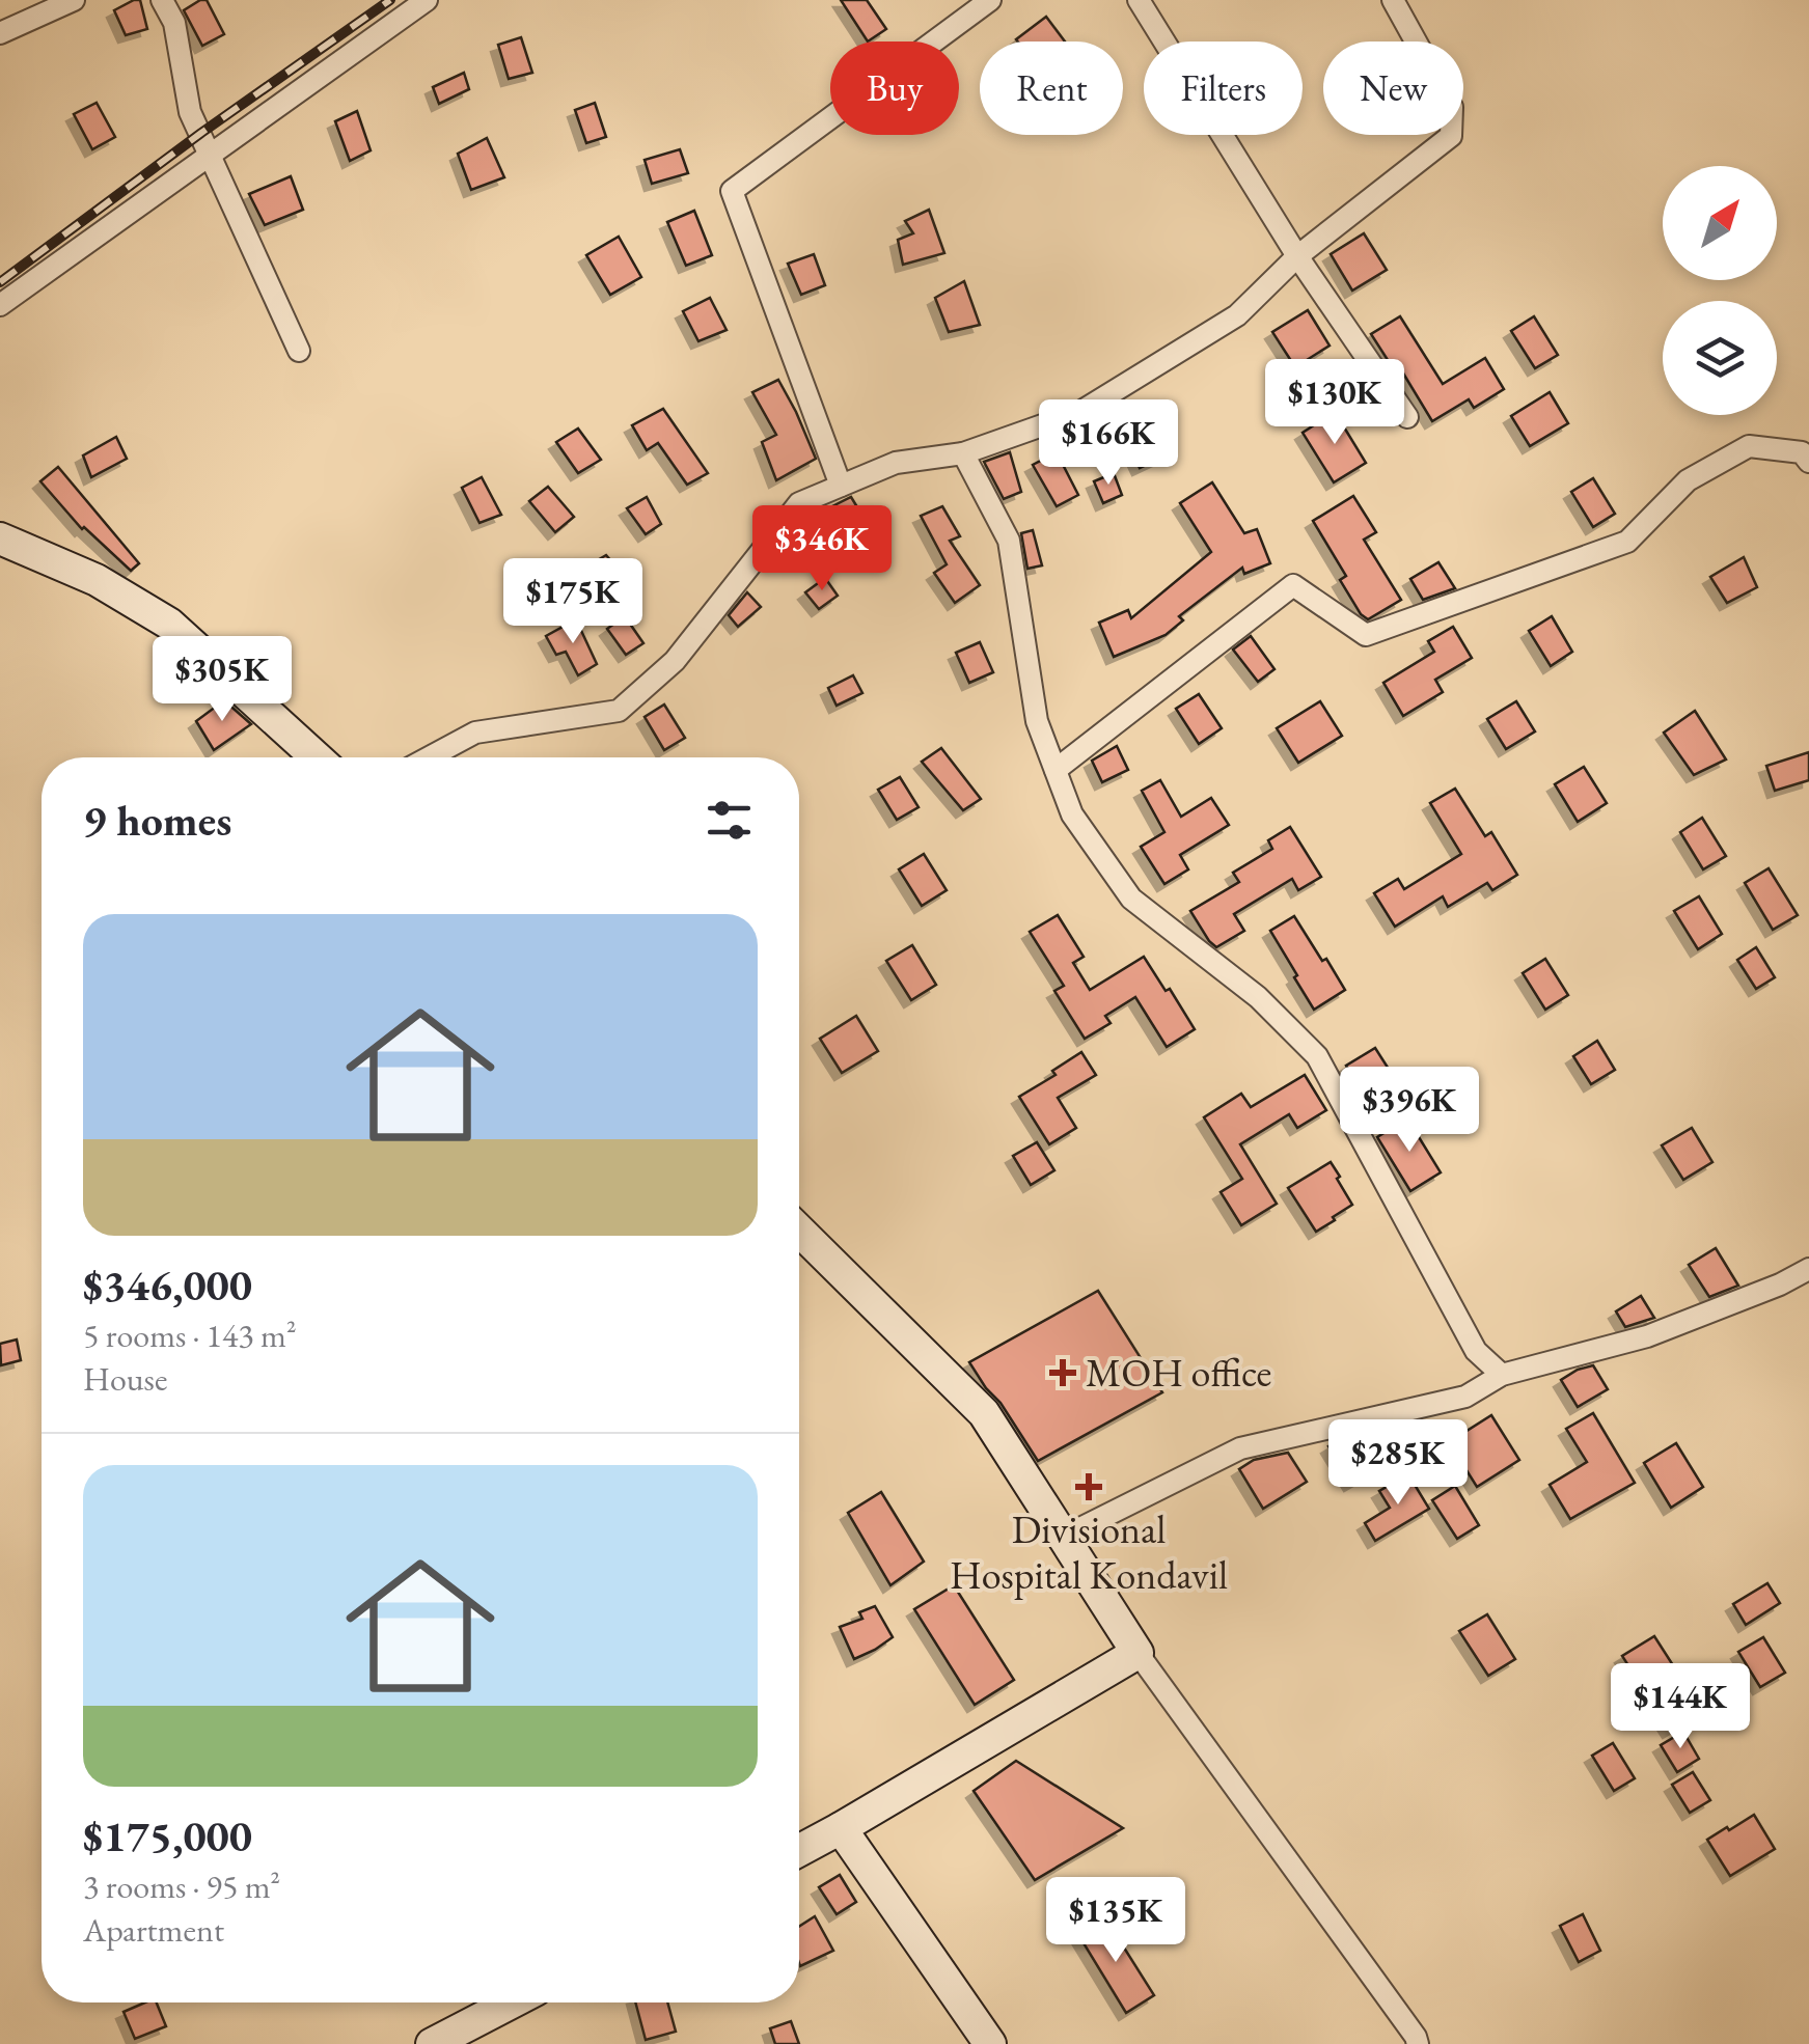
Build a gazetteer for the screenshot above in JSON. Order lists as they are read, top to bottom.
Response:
{
  "places": {
    "health": ["MOH office", "Divisional Hospital Kondavil"]
  },
  "north": "top right",
  "page": {
    "chip": [
      "Buy",
      "Rent",
      "Filters",
      "New"
    ],
    "price": [
      "$130K",
      "$166K",
      "$346K",
      "$175K",
      "$305K",
      "$396K",
      "$285K",
      "$144K",
      "$135K"
    ],
    "heading": "9 homes",
    "list": [
      {
        "name": "$346,000",
        "note": "5 rooms · 143 m² · House"
      },
      {
        "name": "$175,000",
        "note": "3 rooms · 95 m² · Apartment"
      }
    ]
  }
}
